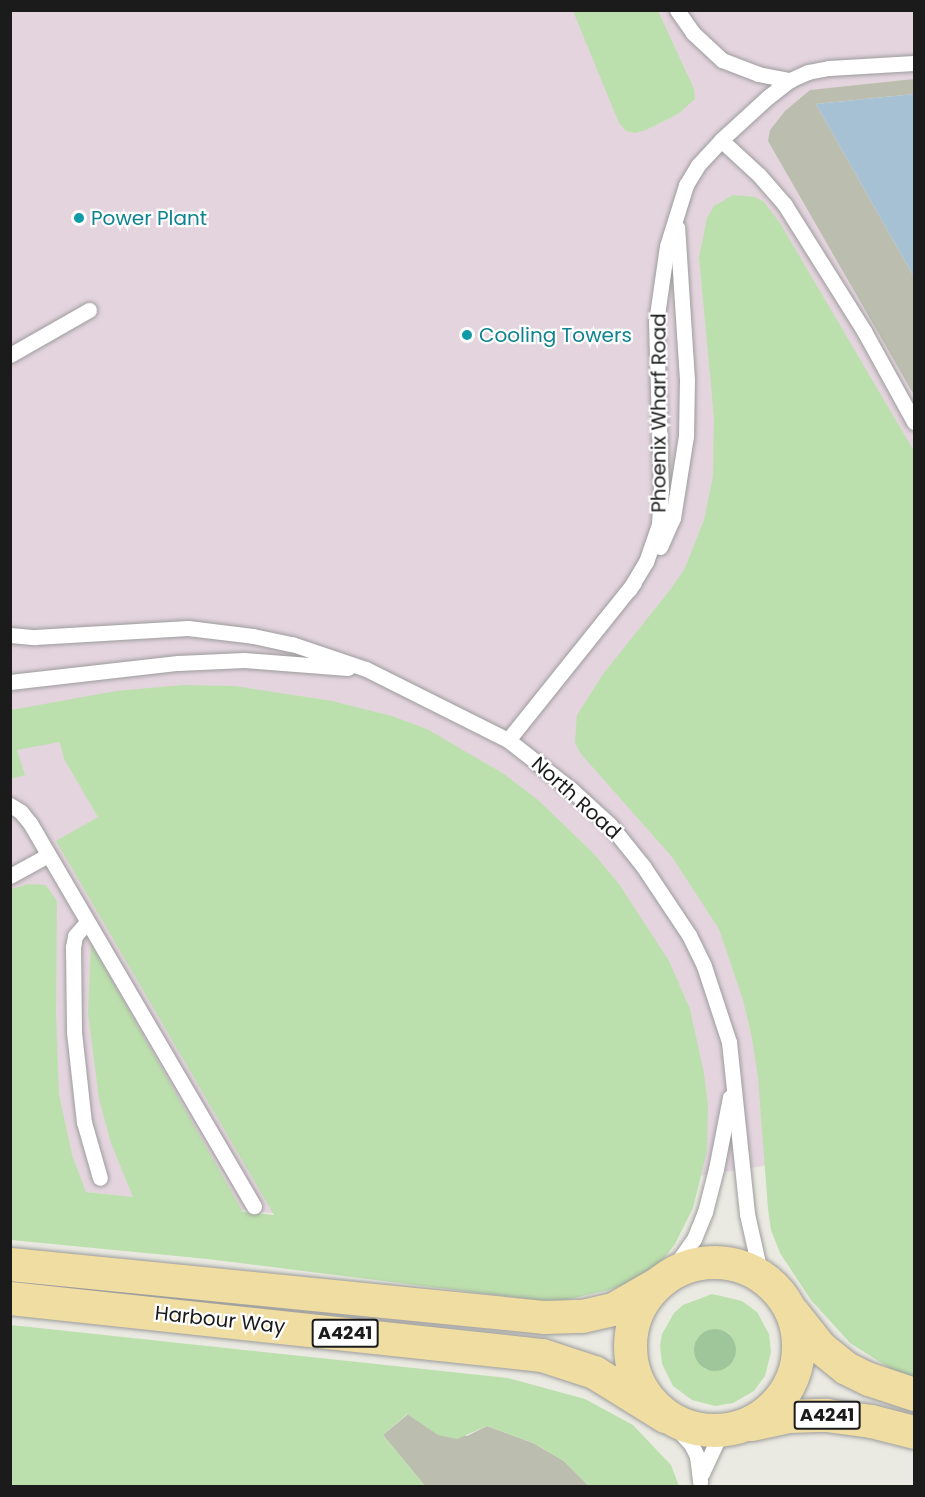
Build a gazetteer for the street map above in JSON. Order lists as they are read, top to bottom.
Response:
{
  "streets": {
    "main road": ["Harbour Way", "A4241"],
    "lane": ["Phoenix Wharf Road", "North Road"]
  },
  "crossings": [
    ["North Road", "Harbour Way"],
    ["North Road", "A4241"],
    ["Harbour Way", "A4241"]
  ],
  "places": ["Power Plant", "Cooling Towers"]
}
